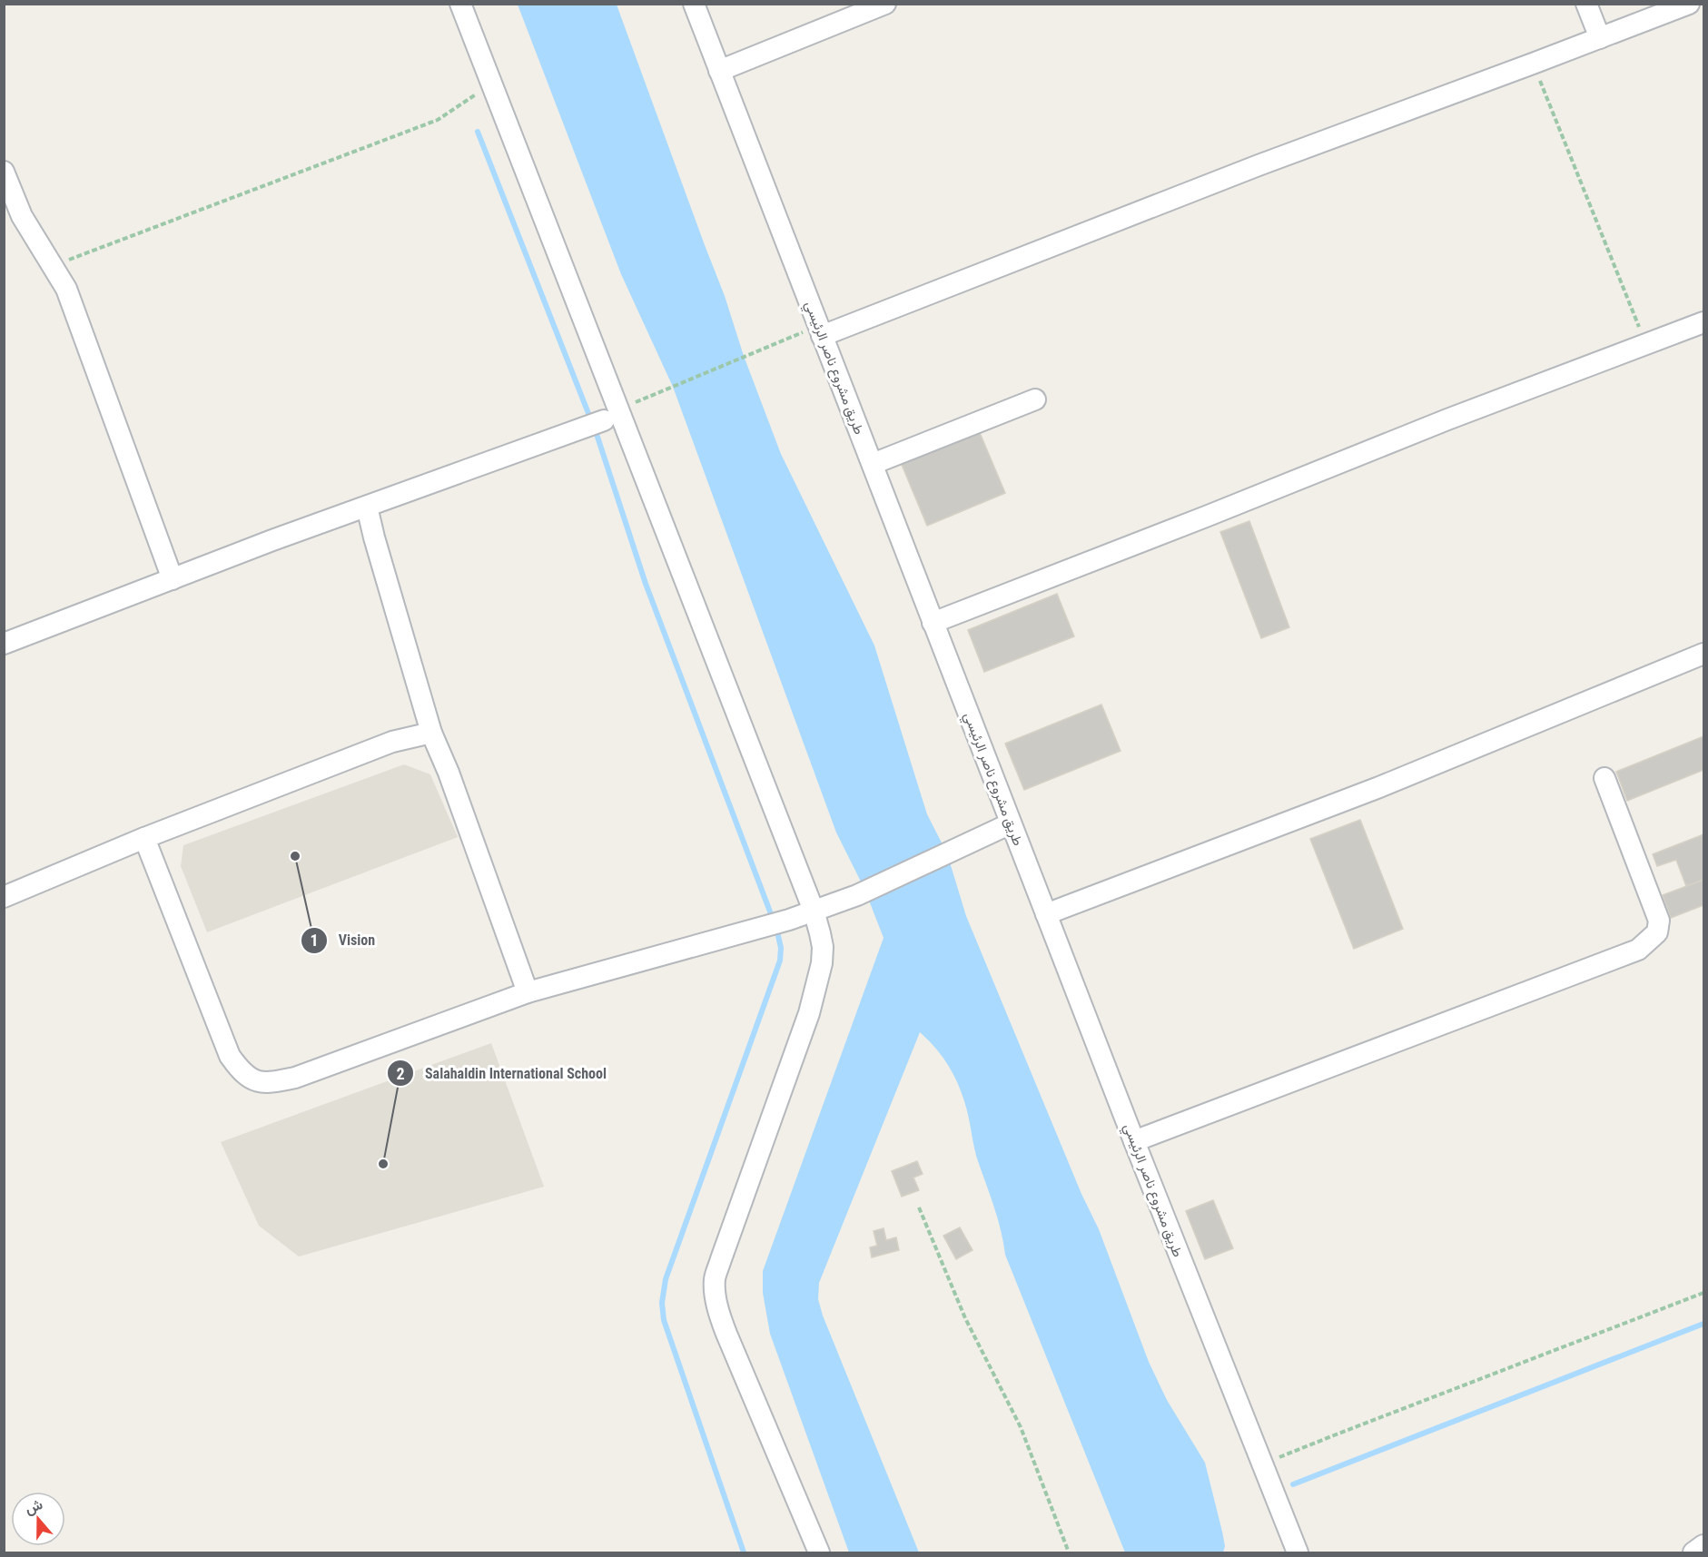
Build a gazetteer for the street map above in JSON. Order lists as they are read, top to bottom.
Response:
{
  "streets": {
    "street": ["طريق مشروع ناصر الرئيسي"]
  },
  "places": ["Vision", "Salahaldin International School"],
  "north": "top"
}
